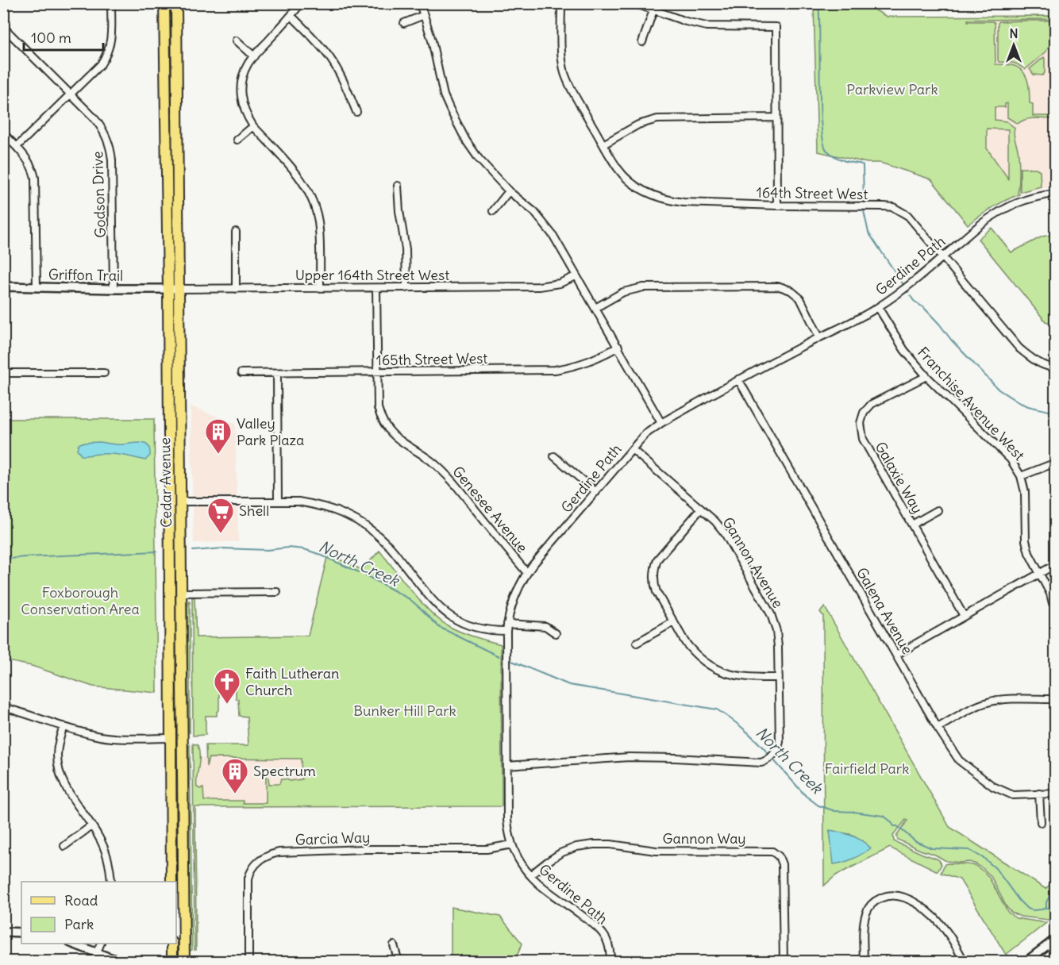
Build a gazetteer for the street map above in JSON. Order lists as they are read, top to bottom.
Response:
{
  "streets": {
    "main road": ["Cedar Avenue"],
    "street": [
      "164th Street West",
      "Godson Drive",
      "Gerdine Path",
      "Griffon Trail",
      "Upper 164th Street West",
      "165th Street West",
      "Franchise Avenue West",
      "Galaxie Way",
      "Genesee Avenue",
      "Gannon Avenue",
      "Galena Avenue",
      "Garcia Way",
      "Gannon Way"
    ]
  },
  "crossings": [
    ["164th Street West", "Gerdine Path"],
    ["Godson Drive", "Griffon Trail"],
    ["Gerdine Path", "Franchise Avenue West"],
    ["Gerdine Path", "Genesee Avenue"],
    ["Gerdine Path", "Gannon Avenue"],
    ["Gerdine Path", "Galena Avenue"],
    ["Gerdine Path", "Garcia Way"],
    ["Gerdine Path", "Gannon Way"],
    ["Griffon Trail", "Upper 164th Street West"],
    ["Griffon Trail", "Cedar Avenue"],
    ["Upper 164th Street West", "Cedar Avenue"],
    ["Upper 164th Street West", "Genesee Avenue"],
    ["165th Street West", "Genesee Avenue"],
    ["Franchise Avenue West", "Galaxie Way"]
  ],
  "water": ["North Creek"],
  "parks": [
    "Parkview Park",
    "Foxborough Conservation Area",
    "Bunker Hill Park",
    "Fairfield Park"
  ],
  "places": {
    "building": ["Valley Park Plaza", "Spectrum"],
    "supermarket": ["Shell"],
    "church": ["Faith Lutheran Church"]
  },
  "legend": ["Road", "Park"],
  "scale_bar": "100 m",
  "north": "top"
}
